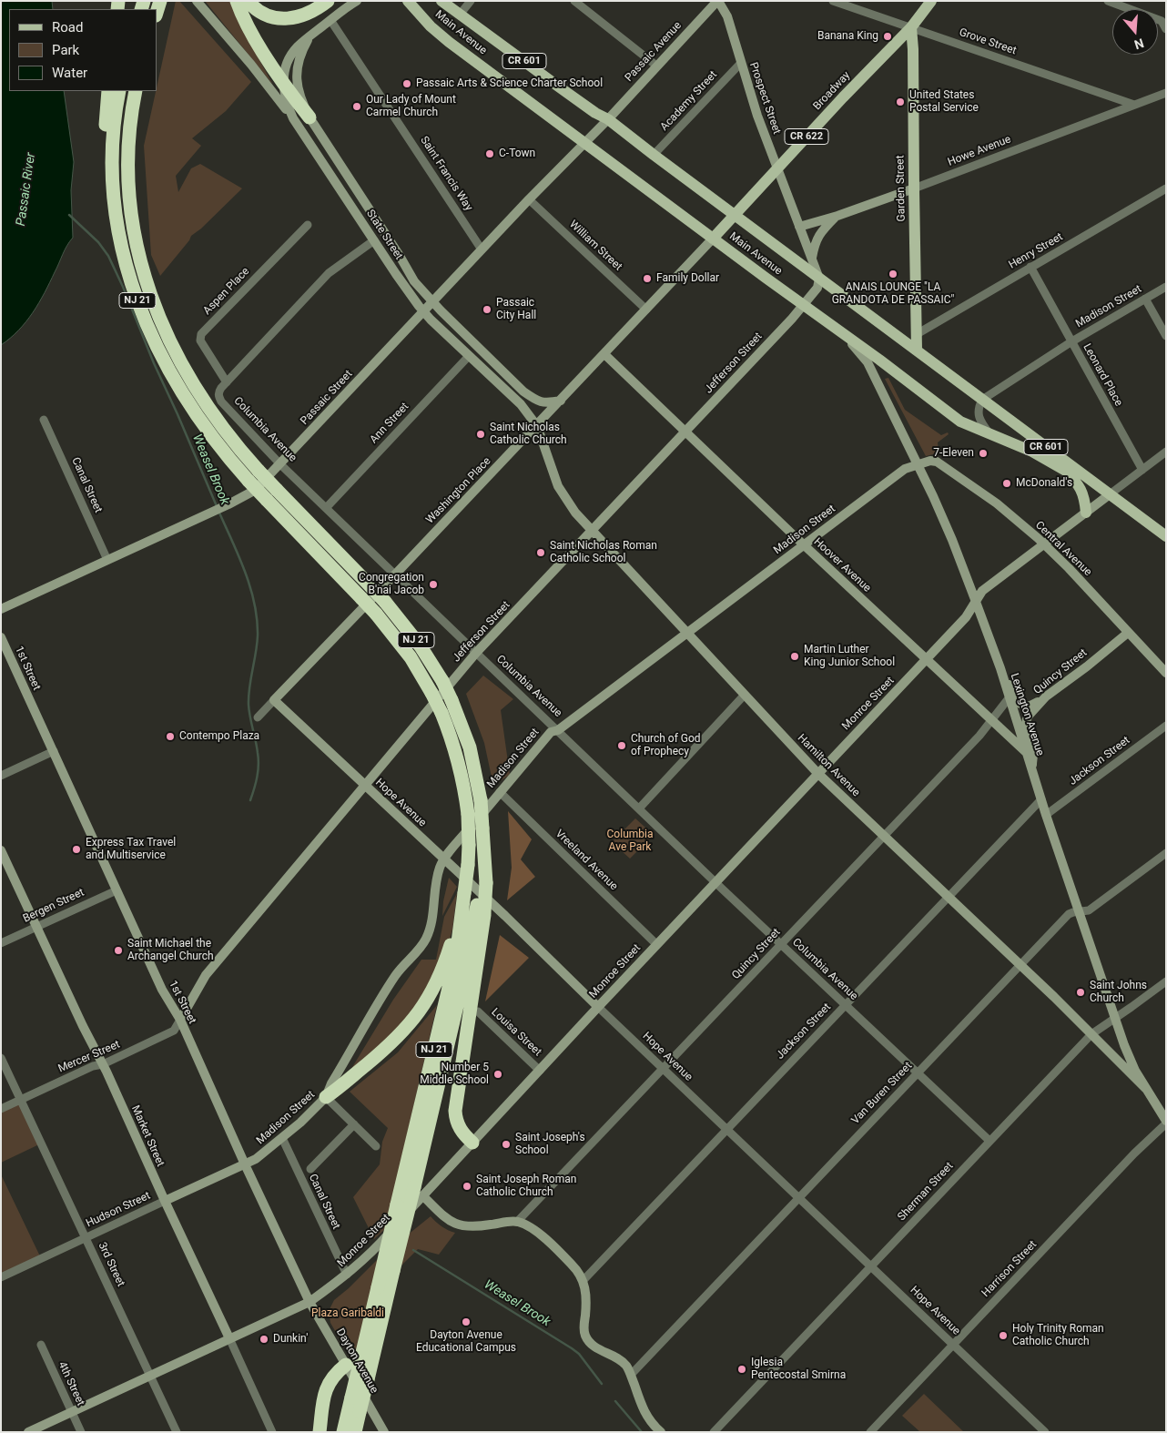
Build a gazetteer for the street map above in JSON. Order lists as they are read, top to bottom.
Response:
{
  "streets": {
    "highway": ["NJ 21"],
    "main road": [
      "Main Avenue",
      "Passaic Avenue",
      "CR 601",
      "Broadway",
      "Prospect Street",
      "CR 622",
      "Howe Avenue",
      "Garden Street",
      "State Street",
      "Madison Street",
      "Jefferson Street",
      "Passaic Street",
      "Washington Place",
      "Central Avenue",
      "Hoover Avenue",
      "1st Street",
      "Quincy Street",
      "Monroe Street",
      "Lexington Avenue",
      "Hamilton Avenue",
      "Hope Avenue",
      "Market Street",
      "Hudson Street",
      "Dayton Avenue"
    ],
    "street": [
      "Grove Street",
      "Academy Street",
      "Saint Francis Way",
      "William Street",
      "Henry Street",
      "Aspen Place",
      "Leonard Place",
      "Ann Street",
      "Columbia Avenue",
      "Canal Street",
      "Jackson Street",
      "Vreeland Avenue",
      "Bergen Street",
      "Louisa Street",
      "Mercer Street",
      "Van Buren Street",
      "Sherman Street",
      "3rd Street",
      "Harrison Street",
      "4th Street"
    ]
  },
  "crossings": [
    ["Main Avenue", "Passaic Avenue"],
    ["Main Avenue", "Broadway"],
    ["Main Avenue", "Prospect Street"],
    ["Main Avenue", "Academy Street"],
    ["Main Avenue", "Garden Street"],
    ["Main Avenue", "Madison Street"],
    ["Main Avenue", "Jefferson Street"],
    ["Main Avenue", "Passaic Street"],
    ["Main Avenue", "Washington Place"],
    ["Main Avenue", "Monroe Street"],
    ["Main Avenue", "Lexington Avenue"],
    ["Grove Street", "Broadway"],
    ["Grove Street", "Howe Avenue"],
    ["Grove Street", "Garden Street"],
    ["Passaic Avenue", "Prospect Street"],
    ["Passaic Avenue", "Passaic Street"],
    ["Broadway", "Prospect Street"],
    ["Broadway", "Garden Street"],
    ["Broadway", "Washington Place"],
    ["Prospect Street", "Academy Street"],
    ["Prospect Street", "Howe Avenue"],
    ["Prospect Street", "Jefferson Street"],
    ["Howe Avenue", "Garden Street"],
    ["Saint Francis Way", "State Street"],
    ["Saint Francis Way", "Passaic Street"],
    ["Garden Street", "Henry Street"],
    ["State Street", "Passaic Street"],
    ["State Street", "Ann Street"],
    ["State Street", "Columbia Avenue"],
    ["State Street", "Washington Place"],
    ["State Street", "Hamilton Avenue"],
    ["William Street", "Passaic Street"],
    ["William Street", "Washington Place"],
    ["Henry Street", "Leonard Place"],
    ["Aspen Place", "Columbia Avenue"],
    ["NJ 21", "Monroe Street"],
    ["NJ 21", "Dayton Avenue"],
    ["Madison Street", "Leonard Place"],
    ["Madison Street", "Columbia Avenue"],
    ["Madison Street", "Canal Street"],
    ["Madison Street", "Central Avenue"],
    ["Madison Street", "Hoover Avenue"],
    ["Madison Street", "1st Street"],
    ["Madison Street", "Lexington Avenue"],
    ["Madison Street", "Hamilton Avenue"],
    ["Madison Street", "Hope Avenue"],
    ["Madison Street", "Vreeland Avenue"],
    ["Madison Street", "Hudson Street"],
    ["Jefferson Street", "Columbia Avenue"],
    ["Jefferson Street", "Hoover Avenue"],
    ["Jefferson Street", "1st Street"],
    ["Jefferson Street", "Hamilton Avenue"],
    ["Jefferson Street", "Hope Avenue"],
    ["Jefferson Street", "Mercer Street"],
    ["Leonard Place", "Monroe Street"],
    ["Passaic Street", "Columbia Avenue"],
    ["Passaic Street", "Canal Street"],
    ["Ann Street", "Columbia Avenue"],
    ["Columbia Avenue", "Washington Place"],
    ["Columbia Avenue", "Quincy Street"],
    ["Columbia Avenue", "Monroe Street"],
    ["Columbia Avenue", "Jackson Street"],
    ["Columbia Avenue", "Van Buren Street"],
    ["Columbia Avenue", "Sherman Street"],
    ["Canal Street", "Monroe Street"],
    ["Washington Place", "Hoover Avenue"],
    ["Washington Place", "Hamilton Avenue"],
    ["Washington Place", "Hope Avenue"],
    ["Central Avenue", "Quincy Street"],
    ["Central Avenue", "Monroe Street"],
    ["Hoover Avenue", "Quincy Street"],
    ["Hoover Avenue", "Monroe Street"],
    ["Hoover Avenue", "Lexington Avenue"],
    ["1st Street", "Monroe Street"],
    ["1st Street", "Bergen Street"],
    ["1st Street", "Mercer Street"],
    ["1st Street", "Hudson Street"],
    ["1st Street", "Dayton Avenue"],
    ["Quincy Street", "Lexington Avenue"],
    ["Quincy Street", "Hamilton Avenue"],
    ["Quincy Street", "Hope Avenue"],
    ["Monroe Street", "Lexington Avenue"],
    ["Monroe Street", "Hamilton Avenue"],
    ["Monroe Street", "Hope Avenue"],
    ["Monroe Street", "Vreeland Avenue"],
    ["Monroe Street", "Louisa Street"],
    ["Monroe Street", "Market Street"],
    ["Monroe Street", "3rd Street"],
    ["Monroe Street", "Dayton Avenue"],
    ["Monroe Street", "4th Street"],
    ["Lexington Avenue", "Jackson Street"],
    ["Lexington Avenue", "Hamilton Avenue"],
    ["Lexington Avenue", "Van Buren Street"],
    ["Lexington Avenue", "Sherman Street"],
    ["Lexington Avenue", "Harrison Street"],
    ["Jackson Street", "Hamilton Avenue"],
    ["Jackson Street", "Hope Avenue"],
    ["Hamilton Avenue", "Van Buren Street"],
    ["Hamilton Avenue", "Sherman Street"],
    ["Hope Avenue", "Van Buren Street"],
    ["Hope Avenue", "Sherman Street"],
    ["Hope Avenue", "Harrison Street"],
    ["Bergen Street", "Market Street"],
    ["Mercer Street", "Market Street"],
    ["Mercer Street", "3rd Street"],
    ["Market Street", "Hudson Street"],
    ["Hudson Street", "3rd Street"]
  ],
  "water": ["Passaic River", "Weasel Brook"],
  "parks": ["Columbia Ave Park", "Plaza Garibaldi"],
  "places": [
    "Banana King",
    "Passaic Arts & Science Charter School",
    "United States Postal Service",
    "Our Lady of Mount Carmel Church",
    "C-Town",
    "ANAIS LOUNGE \"LA GRANDOTA DE PASSAIC\"",
    "Family Dollar",
    "Passaic City Hall",
    "Saint Nicholas Catholic Church",
    "7-Eleven",
    "McDonald's",
    "Saint Nicholas Roman Catholic School",
    "Congregation B'nai Jacob",
    "Martin Luther King Junior School",
    "Contempo Plaza",
    "Church of God of Prophecy",
    "Express Tax Travel and Multiservice",
    "Saint Michael the Archangel Church",
    "Saint Johns Church",
    "Number 5 Middle School",
    "Saint Joseph's School",
    "Saint Joseph Roman Catholic Church",
    "Dayton Avenue Educational Campus",
    "Holy Trinity Roman Catholic Church",
    "Dunkin'",
    "Iglesia Pentecostal Smirna"
  ],
  "legend": ["Road", "Park", "Water"],
  "north": "bottom"
}
